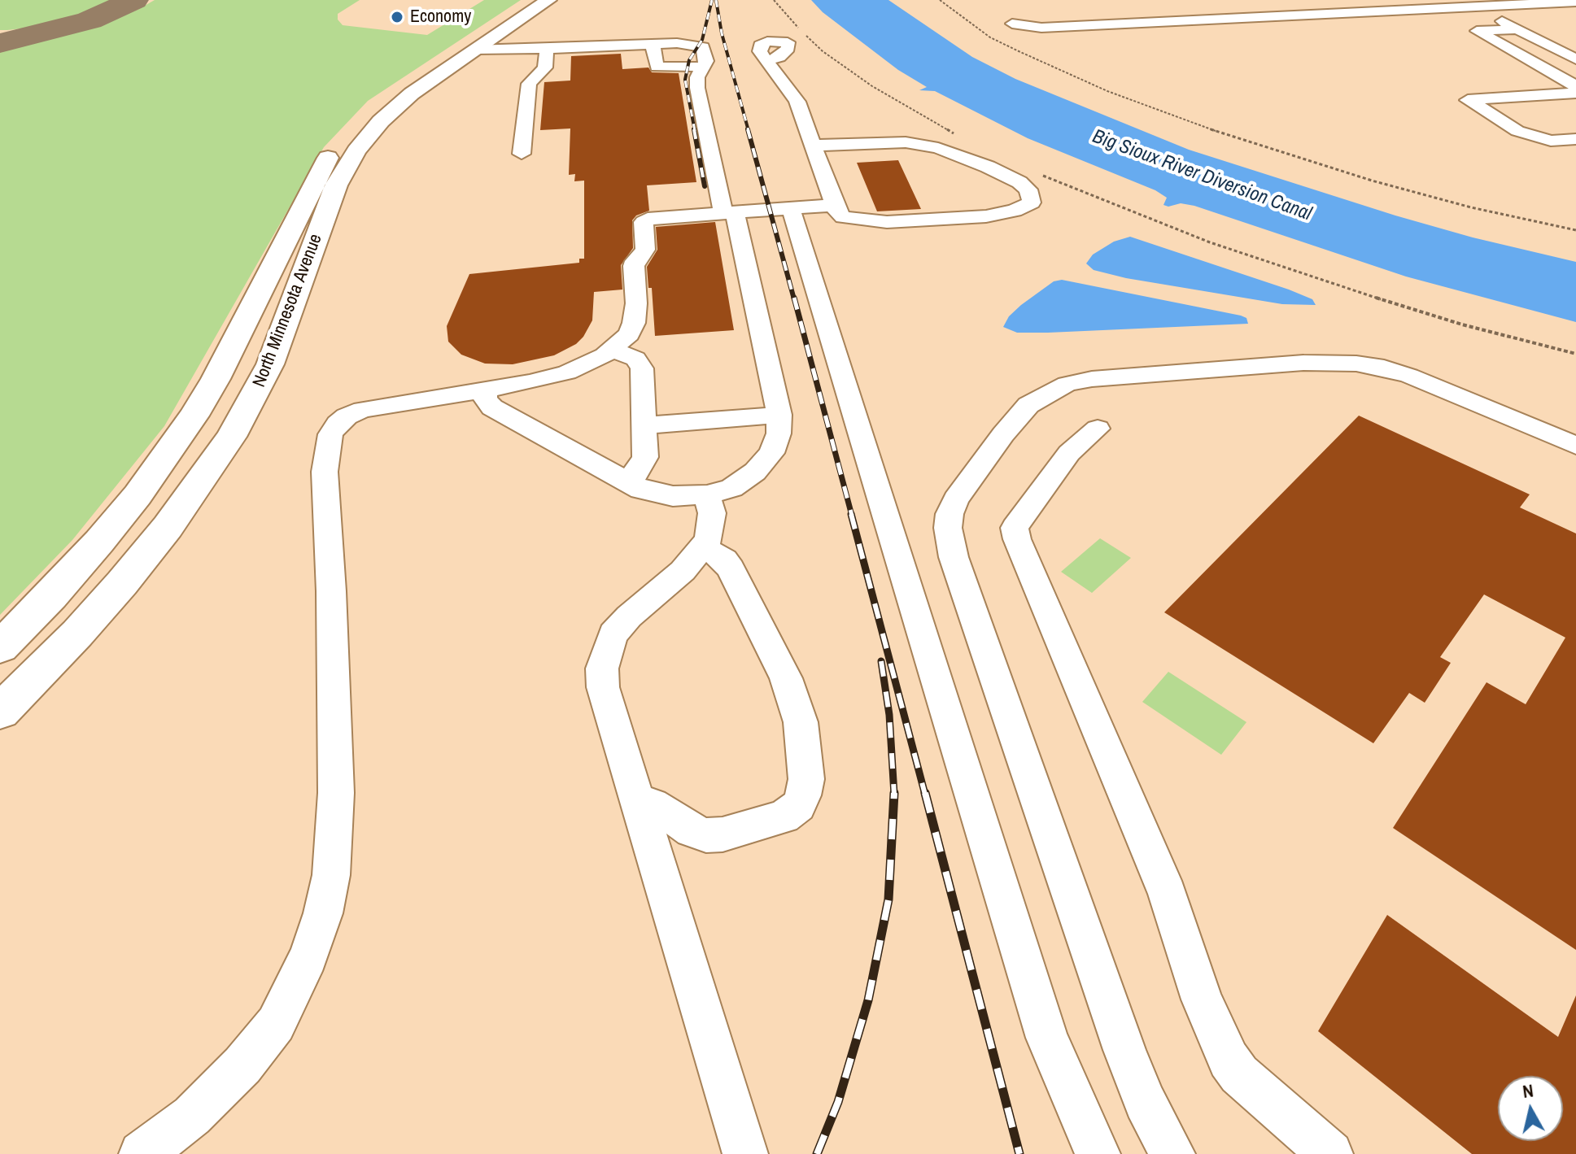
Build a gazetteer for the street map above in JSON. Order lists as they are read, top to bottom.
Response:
{
  "streets": {
    "main road": ["North Minnesota Avenue"]
  },
  "water": ["Big Sioux River Diversion Canal"],
  "places": ["Economy"],
  "north": "top"
}
